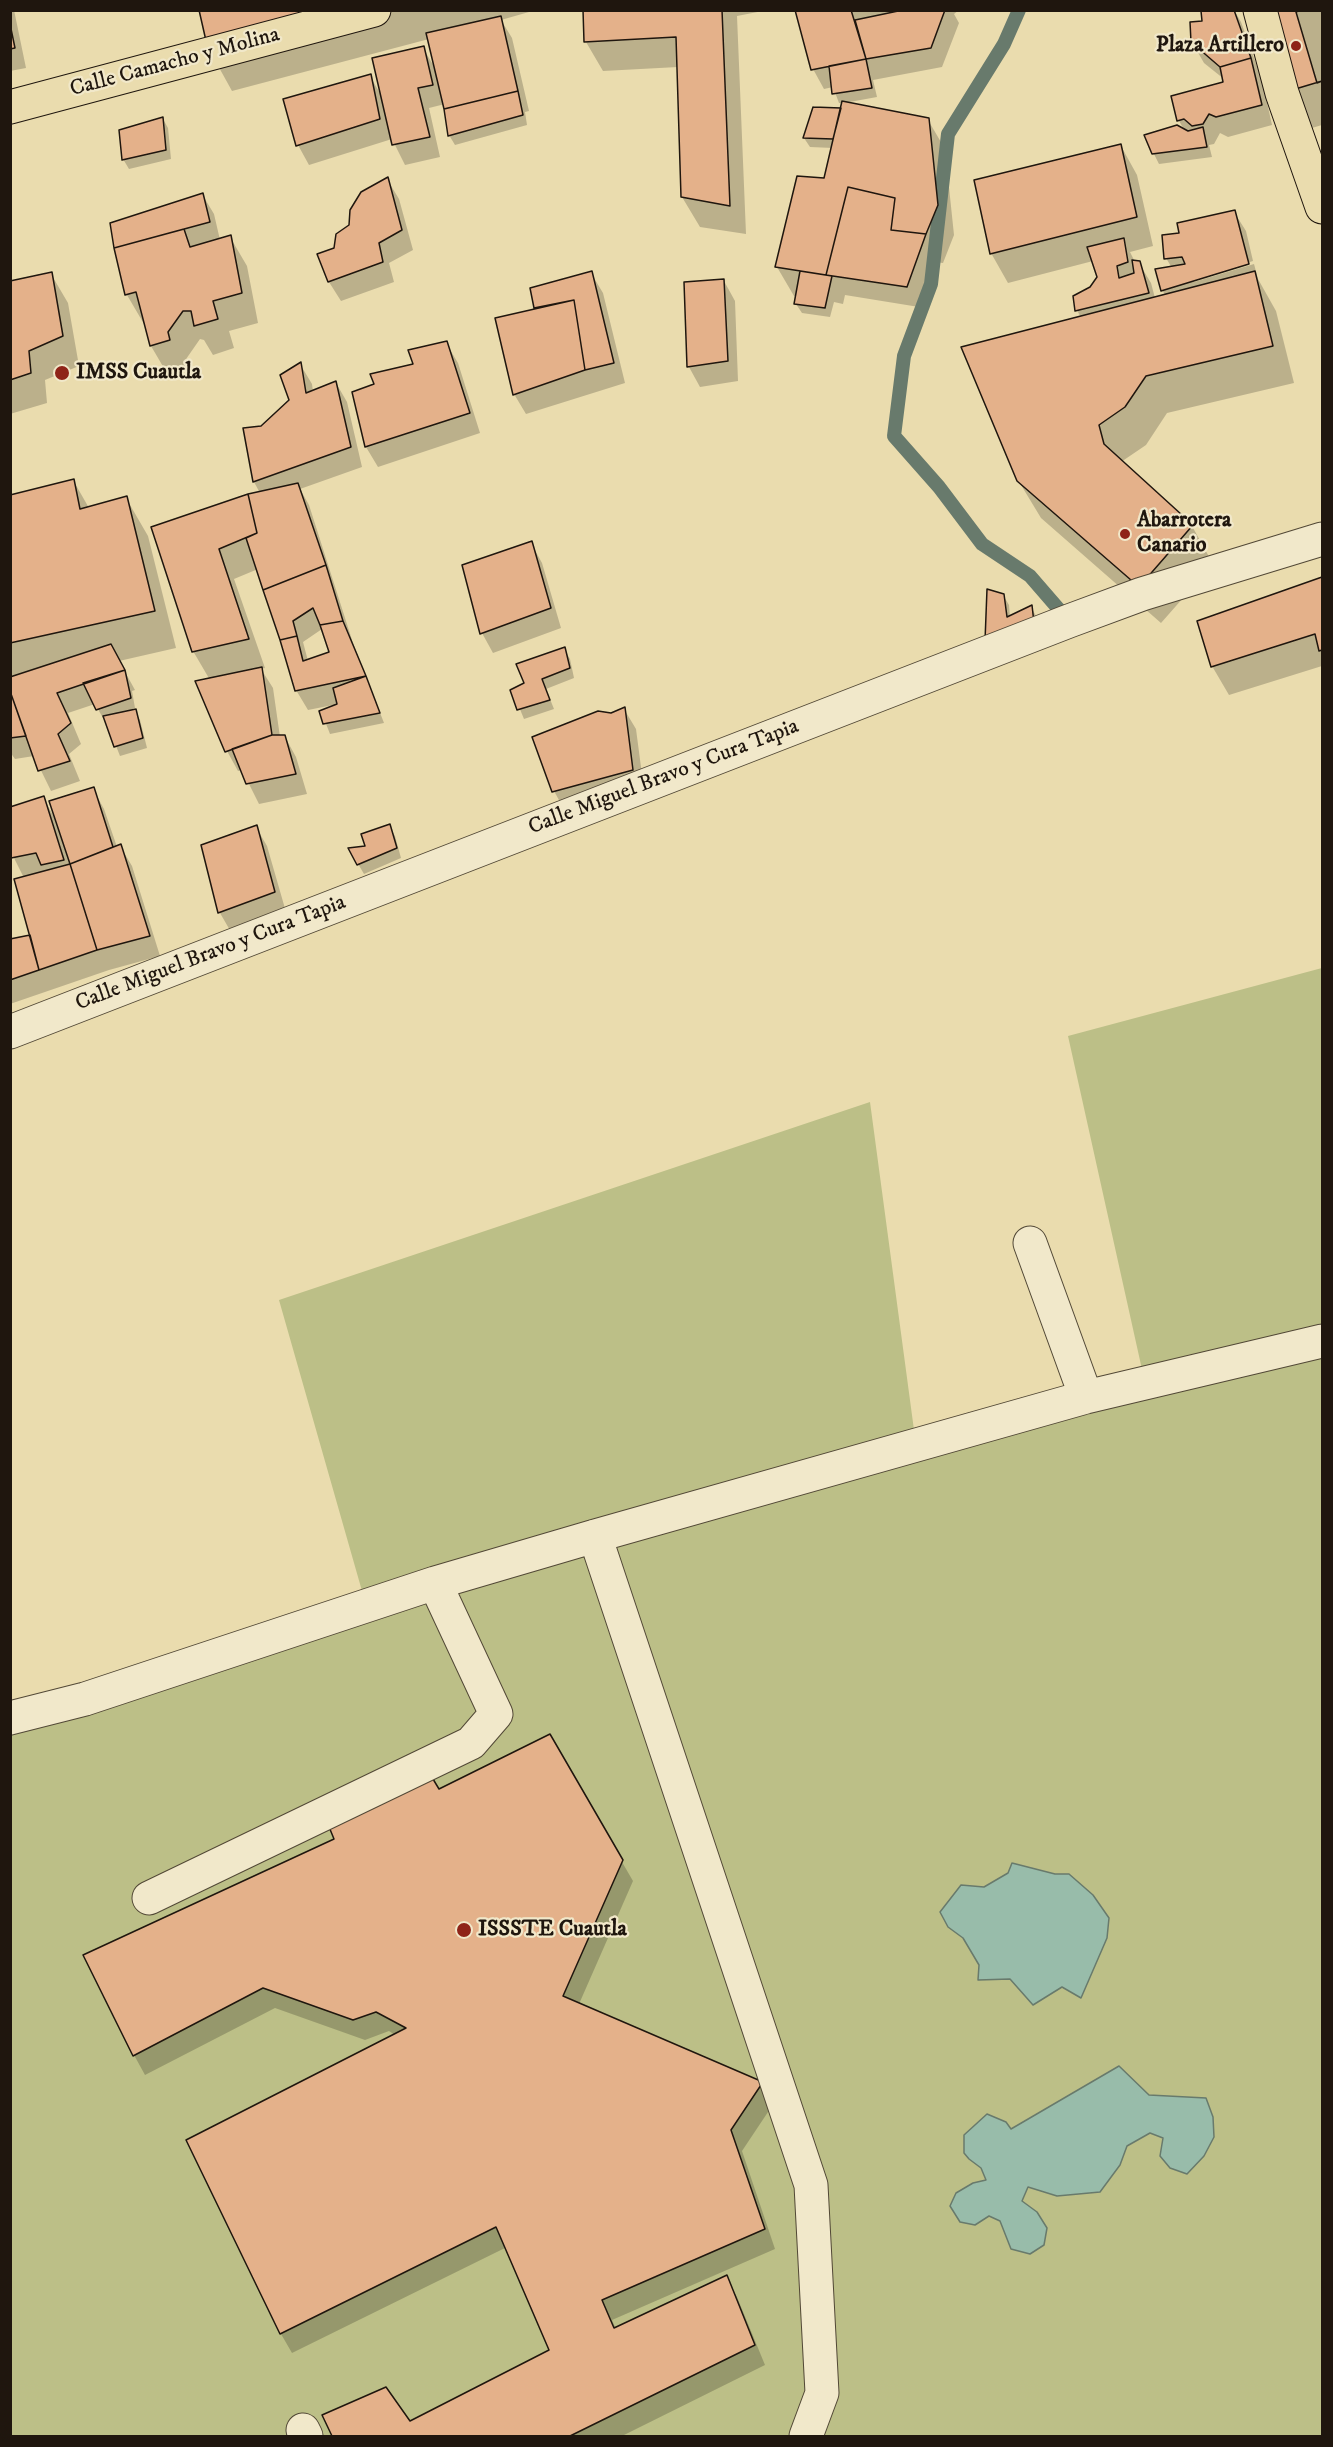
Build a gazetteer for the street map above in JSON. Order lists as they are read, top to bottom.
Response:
{
  "streets": {
    "main road": ["Calle Camacho y Molina"],
    "street": ["Calle Miguel Bravo y Cura Tapia"]
  },
  "places": [
    "Plaza Artillero",
    "IMSS Cuautla",
    "Abarrotera Canario",
    "ISSSTE Cuautla"
  ]
}
